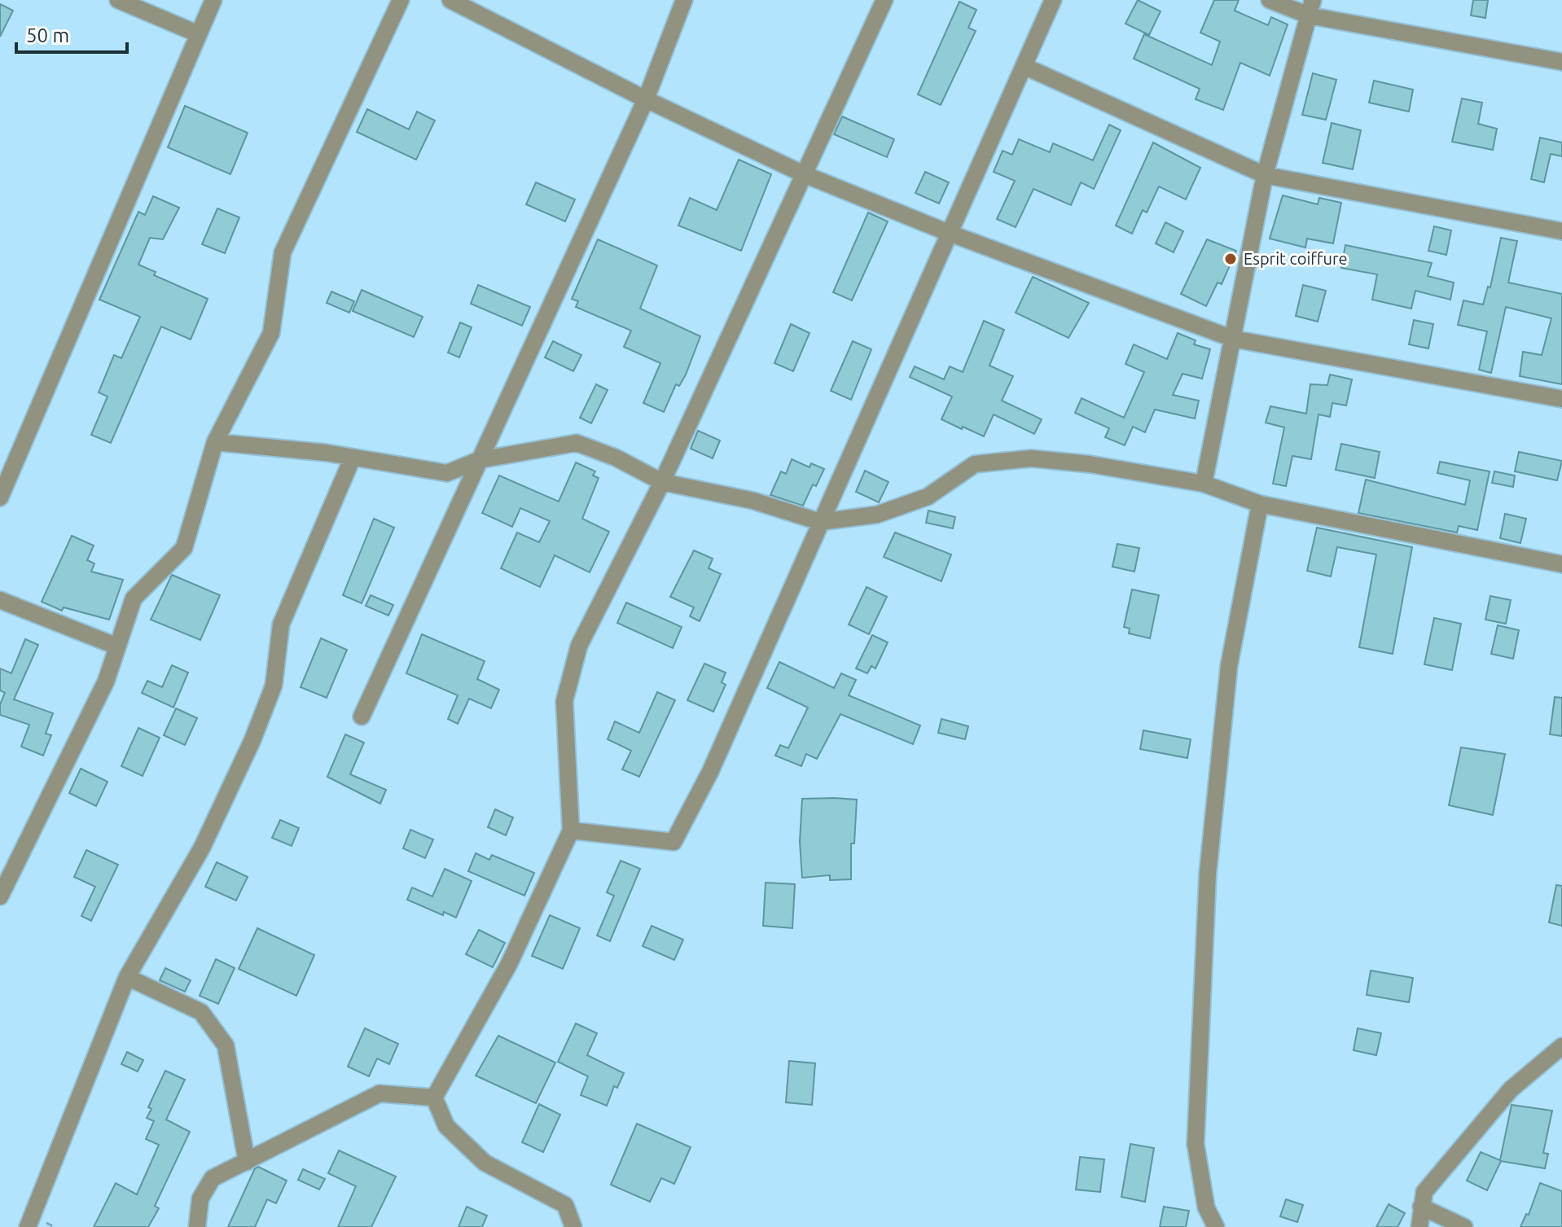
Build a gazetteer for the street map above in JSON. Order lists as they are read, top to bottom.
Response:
{
  "places": ["Esprit coiffure"],
  "scale_bar": "50 m"
}
